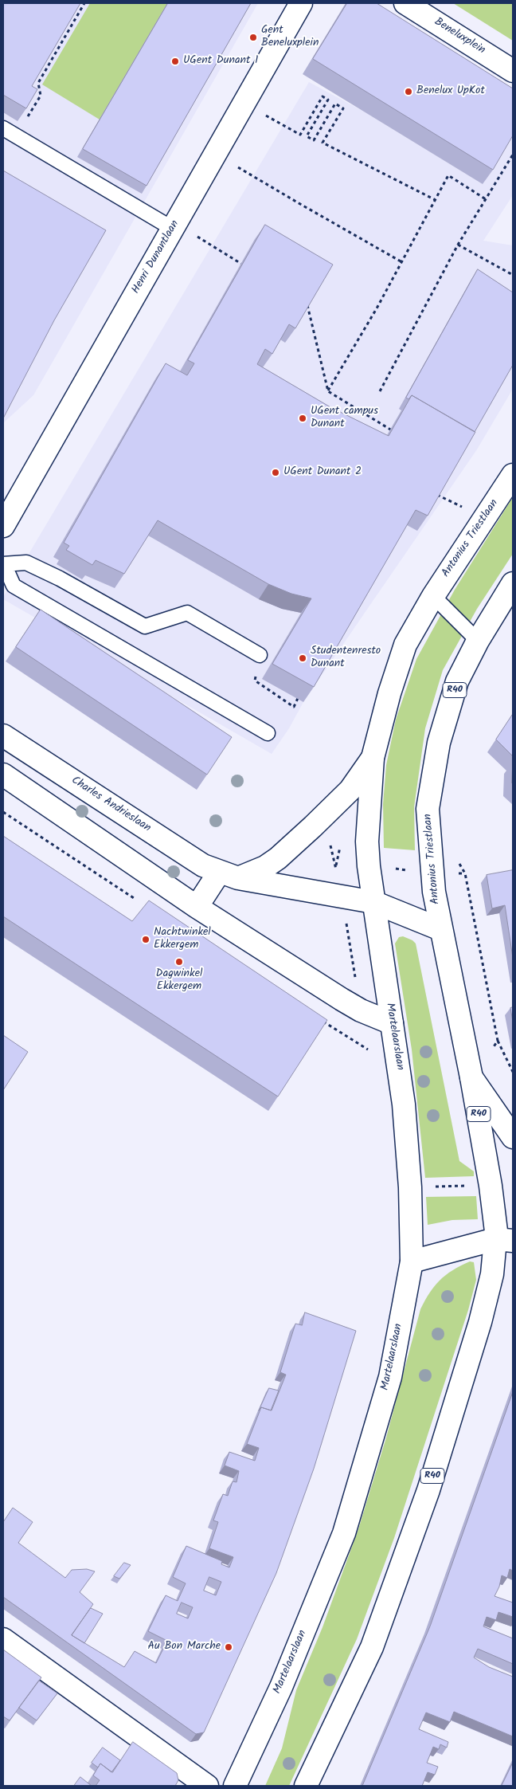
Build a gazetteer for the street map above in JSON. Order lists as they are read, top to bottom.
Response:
{
  "streets": {
    "main road": [
      "Beneluxplein",
      "Henri Dunantlaan",
      "Antonius Triestlaan",
      "R40",
      "Charles Andrieslaan",
      "Martelaarslaan"
    ]
  },
  "crossings": [
    ["Antonius Triestlaan", "R40"],
    ["Antonius Triestlaan", "Charles Andrieslaan"],
    ["Antonius Triestlaan", "Martelaarslaan"],
    ["Charles Andrieslaan", "Martelaarslaan"]
  ],
  "places": [
    "Gent Beneluxplein",
    "UGent Dunant 1",
    "Benelux UpKot",
    "UGent campus Dunant",
    "UGent Dunant 2",
    "Studentenresto Dunant",
    "Nachtwinkel Ekkergem",
    "Dagwinkel Ekkergem",
    "Au Bon Marche"
  ]
}
